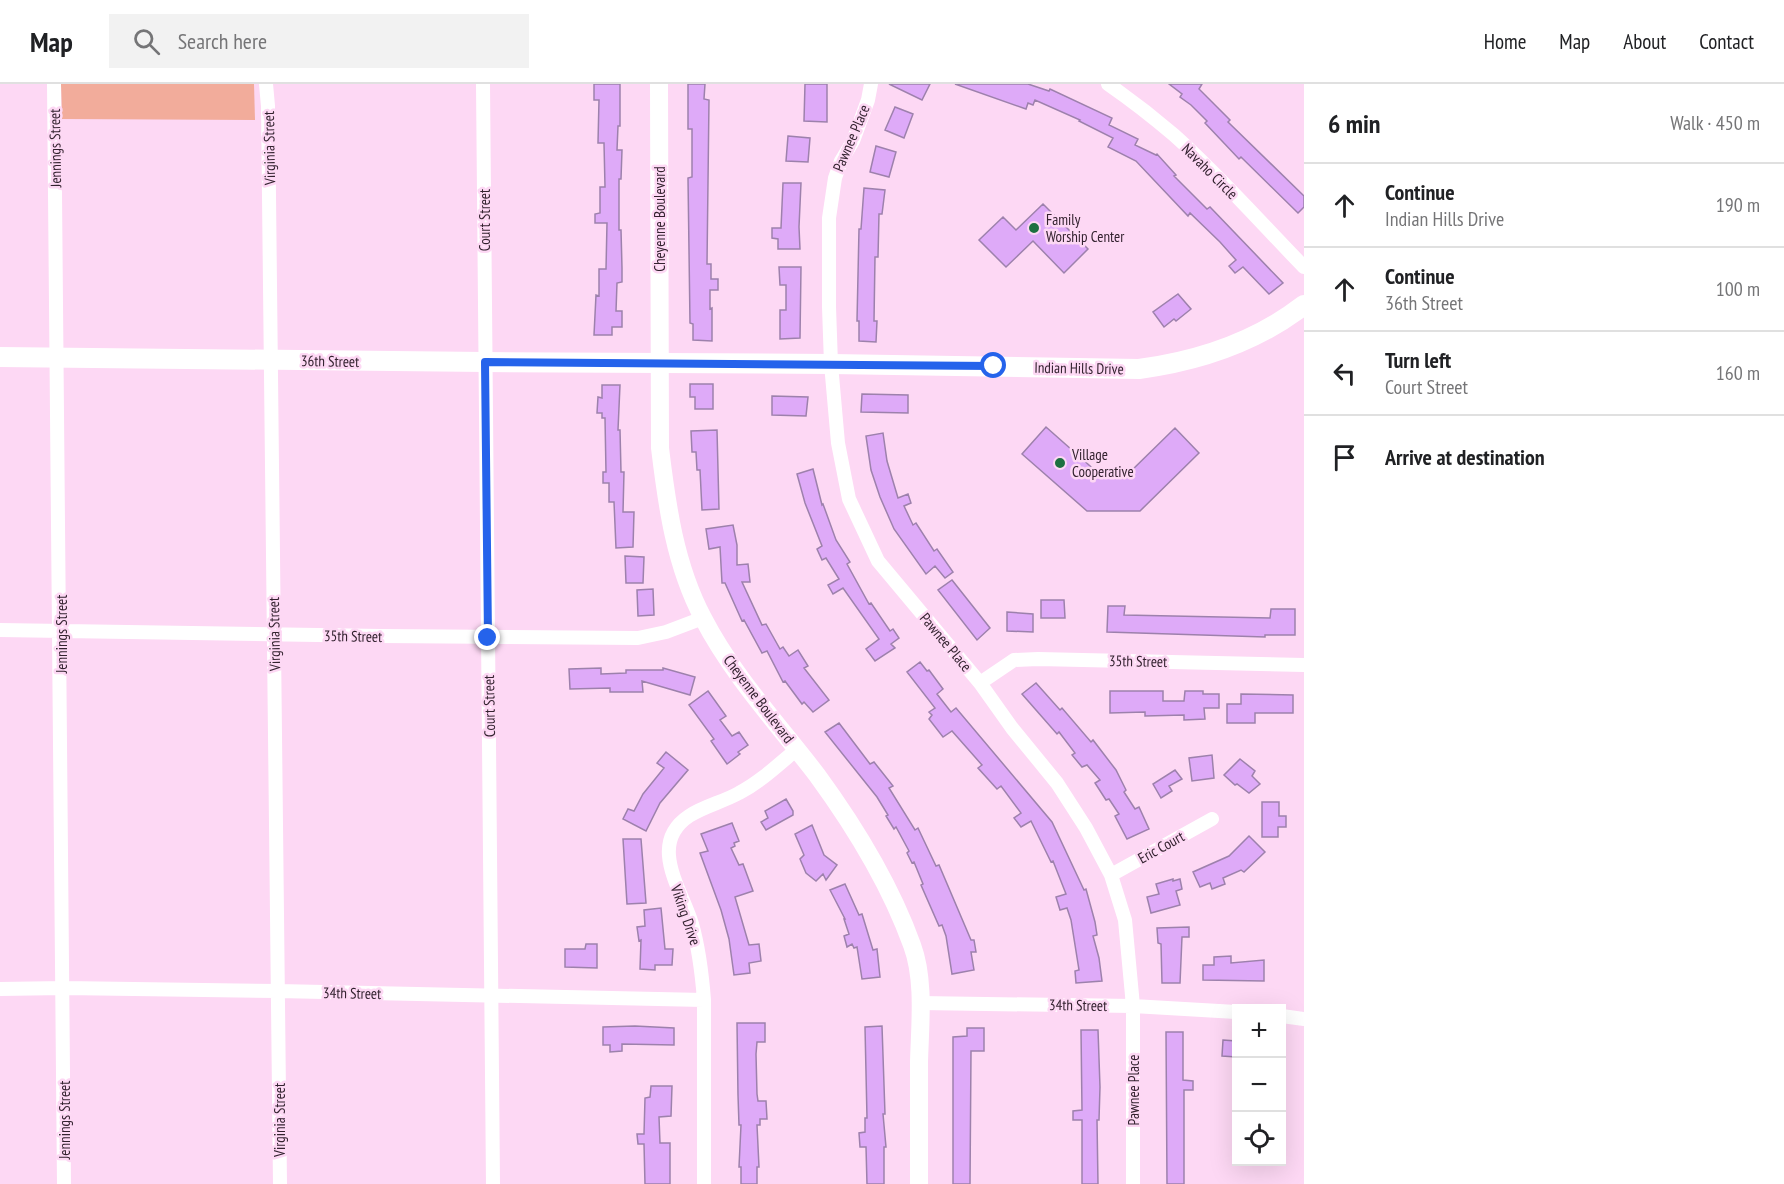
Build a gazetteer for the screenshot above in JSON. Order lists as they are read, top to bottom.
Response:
{
  "streets": {
    "main road": ["36th Street", "Indian Hills Drive"],
    "street": [
      "Pawnee Place",
      "Jennings Street",
      "Virginia Street",
      "Navaho Circle",
      "Cheyenne Boulevard",
      "Court Street",
      "35th Street",
      "Eric Court",
      "Viking Drive",
      "34th Street"
    ]
  },
  "crossings": [
    ["Pawnee Place", "Indian Hills Drive"],
    ["Pawnee Place", "35th Street"],
    ["Pawnee Place", "Eric Court"],
    ["Pawnee Place", "34th Street"],
    ["Jennings Street", "36th Street"],
    ["Jennings Street", "35th Street"],
    ["Jennings Street", "34th Street"],
    ["Virginia Street", "36th Street"],
    ["Virginia Street", "35th Street"],
    ["Virginia Street", "34th Street"],
    ["Cheyenne Boulevard", "36th Street"],
    ["Cheyenne Boulevard", "Indian Hills Drive"],
    ["Cheyenne Boulevard", "35th Street"],
    ["Cheyenne Boulevard", "Viking Drive"],
    ["Cheyenne Boulevard", "34th Street"],
    ["Court Street", "36th Street"],
    ["Court Street", "35th Street"],
    ["Court Street", "34th Street"],
    ["36th Street", "Indian Hills Drive"],
    ["Viking Drive", "34th Street"]
  ],
  "places": ["Family Worship Center", "Village Cooperative"],
  "page": {
    "header": "Map",
    "search": "Search here",
    "nav": [
      "Home",
      "Map",
      "About",
      "Contact"
    ],
    "heading": ["6 min", "Walk · 450 m"],
    "list": [
      ["Continue", "Indian Hills Drive", "190 m"],
      ["Continue", "36th Street", "100 m"],
      ["Turn left", "Court Street", "160 m"],
      "Arrive at destination"
    ],
    "map_buttons": ["+", "−"]
  }
}
